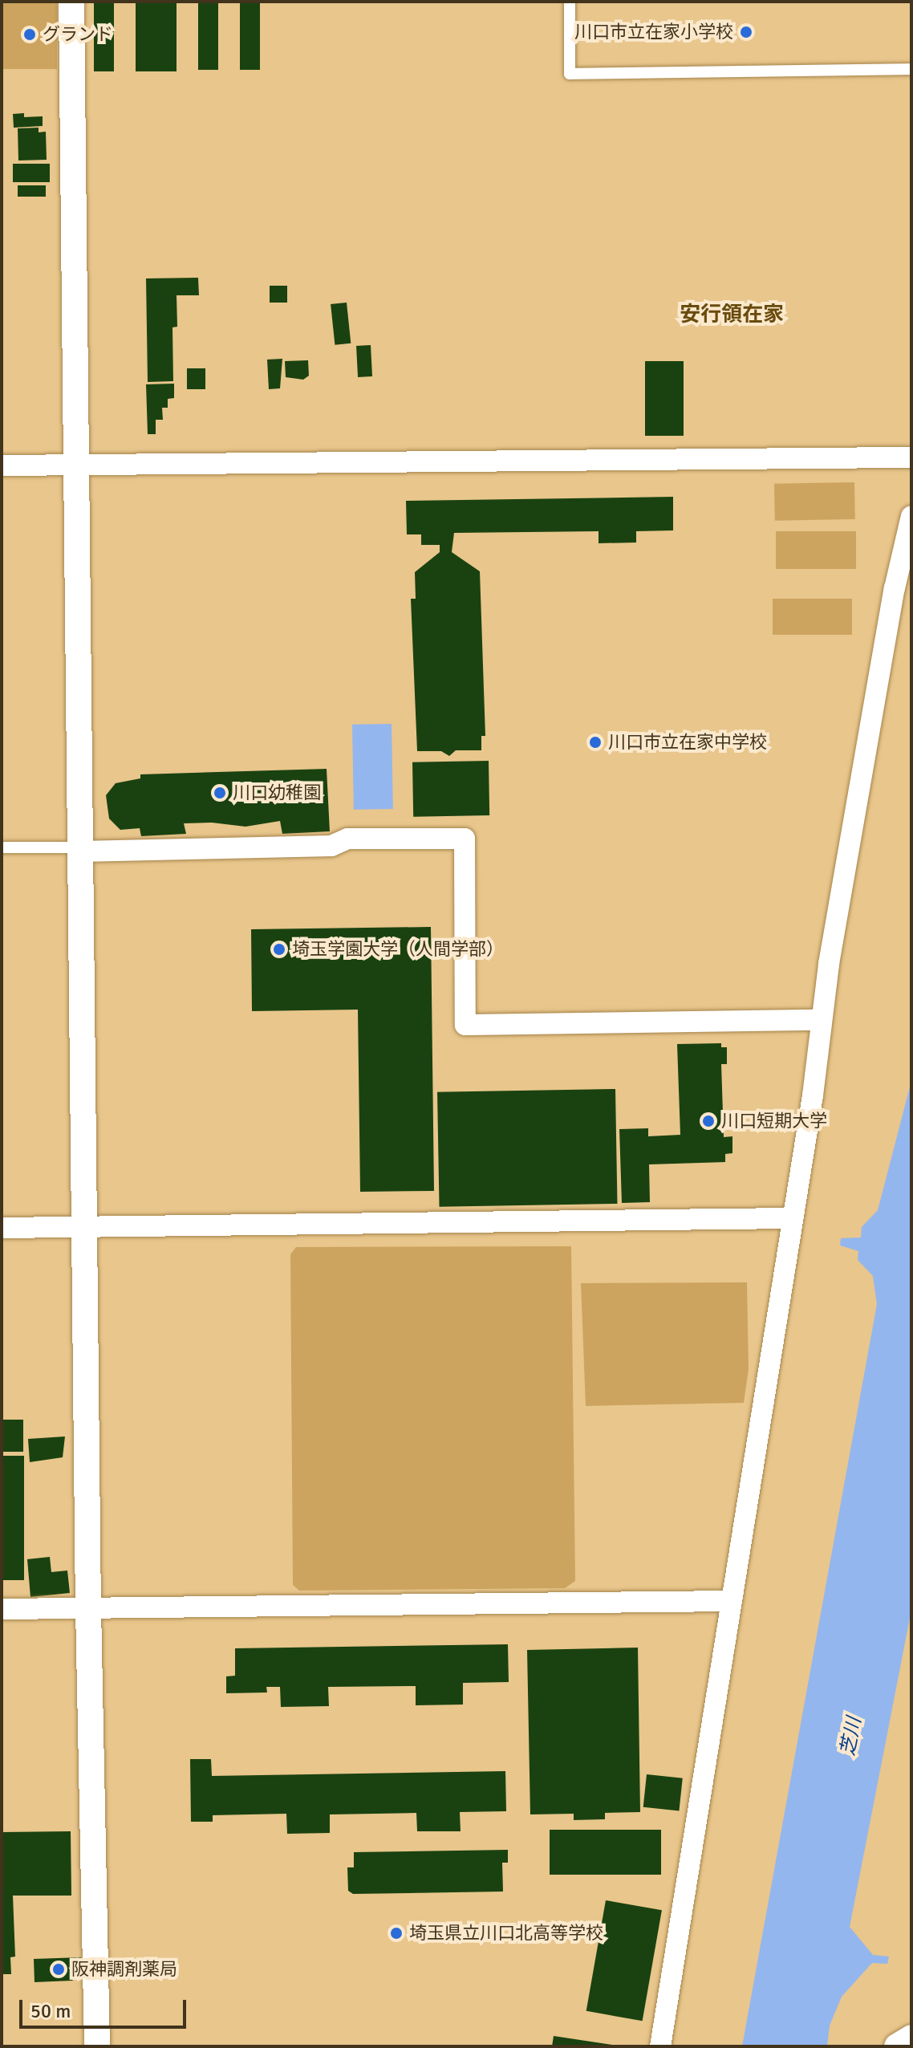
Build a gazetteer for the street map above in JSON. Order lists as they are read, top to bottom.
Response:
{
  "districts": ["安行領在家"],
  "water": ["芝川"],
  "places": [
    "川口市立在家小学校",
    "グランド",
    "川口市立在家中学校",
    "川口幼稚園",
    "埼玉学園大学（人間学部）",
    "川口短期大学",
    "埼玉県立川口北高等学校",
    "阪神調剤薬局"
  ],
  "scale_bar": "50 m"
}
